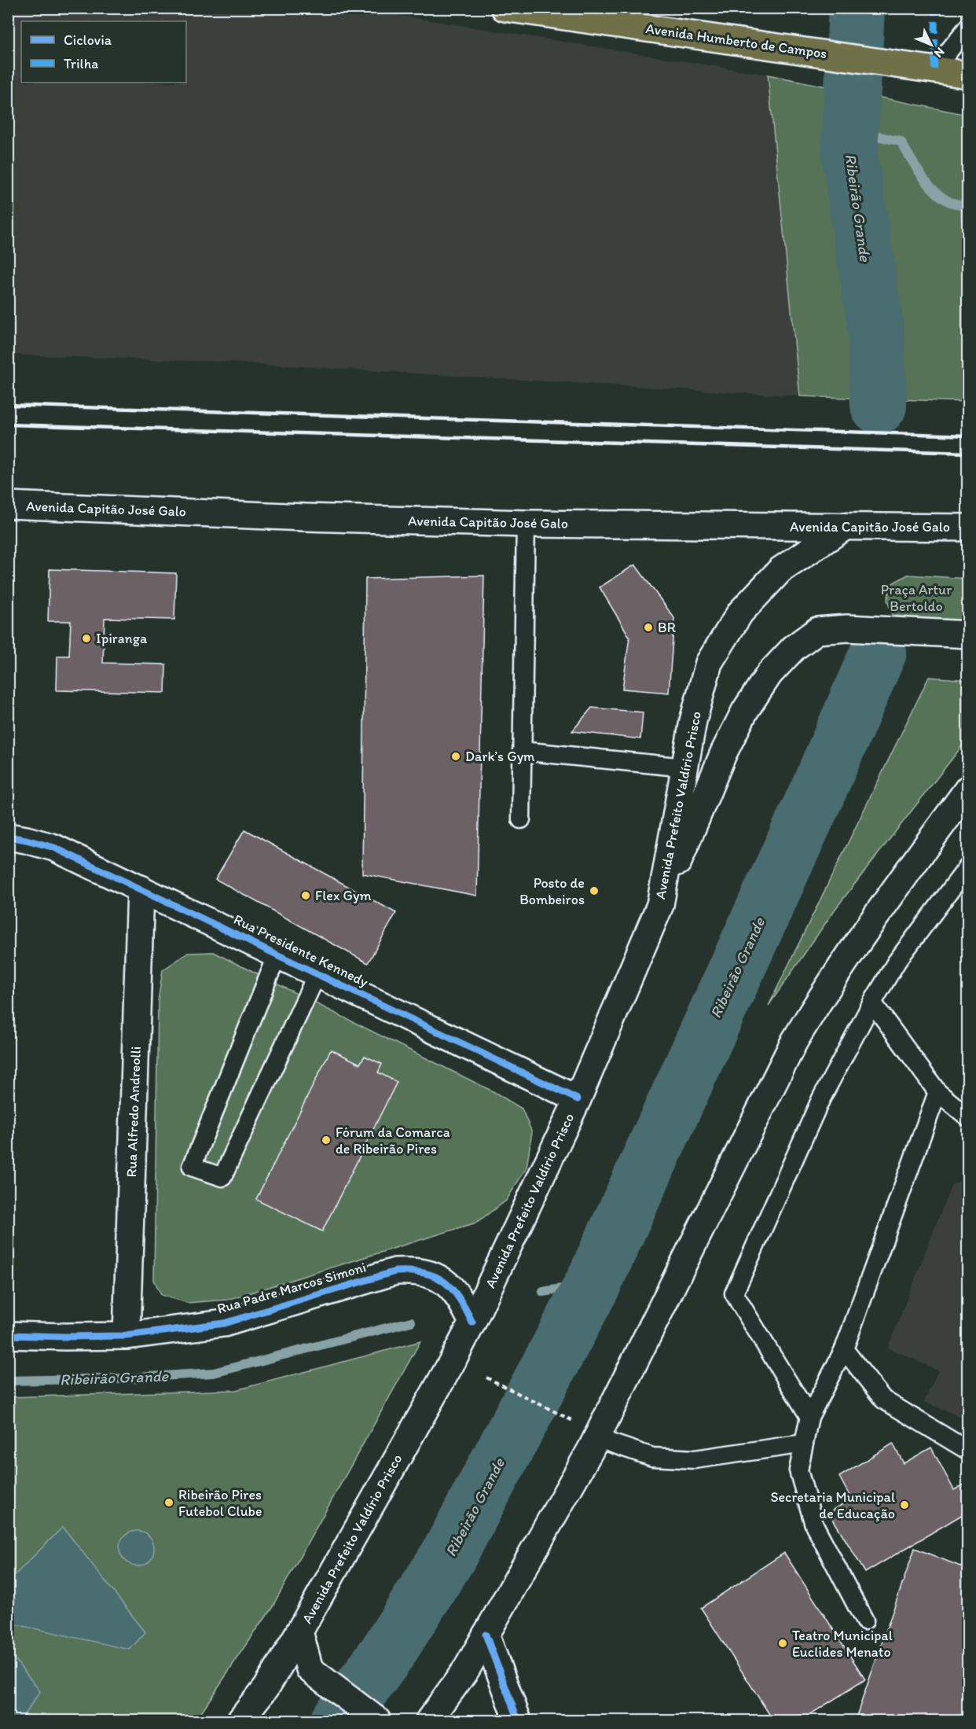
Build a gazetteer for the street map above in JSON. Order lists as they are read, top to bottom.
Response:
{
  "streets": {
    "highway": ["Avenida Humberto de Campos"],
    "main road": [
      "Avenida Capitão José Galo",
      "Avenida Prefeito Valdírio Prisco",
      "Rua Presidente Kennedy",
      "Rua Alfredo Andreolli",
      "Rua Padre Marcos Simoni"
    ]
  },
  "crossings": [
    ["Avenida Capitão José Galo", "Avenida Prefeito Valdírio Prisco"],
    ["Avenida Prefeito Valdírio Prisco", "Rua Presidente Kennedy"],
    ["Avenida Prefeito Valdírio Prisco", "Rua Padre Marcos Simoni"],
    ["Rua Presidente Kennedy", "Rua Alfredo Andreolli"],
    ["Rua Alfredo Andreolli", "Rua Padre Marcos Simoni"]
  ],
  "water": ["Ribeirão Grande"],
  "parks": ["Praça Artur Bertoldo"],
  "places": [
    "BR",
    "Ipiranga",
    "Dark’s Gym",
    "Posto de Bombeiros",
    "Flex Gym",
    "Fórum da Comarca de Ribeirão Pires",
    "Ribeirão Pires Futebol Clube",
    "Secretaria Municipal de Educação",
    "Teatro Municipal Euclides Menato"
  ],
  "legend": ["Ciclovia", "Trilha"],
  "north": "bottom right"
}
